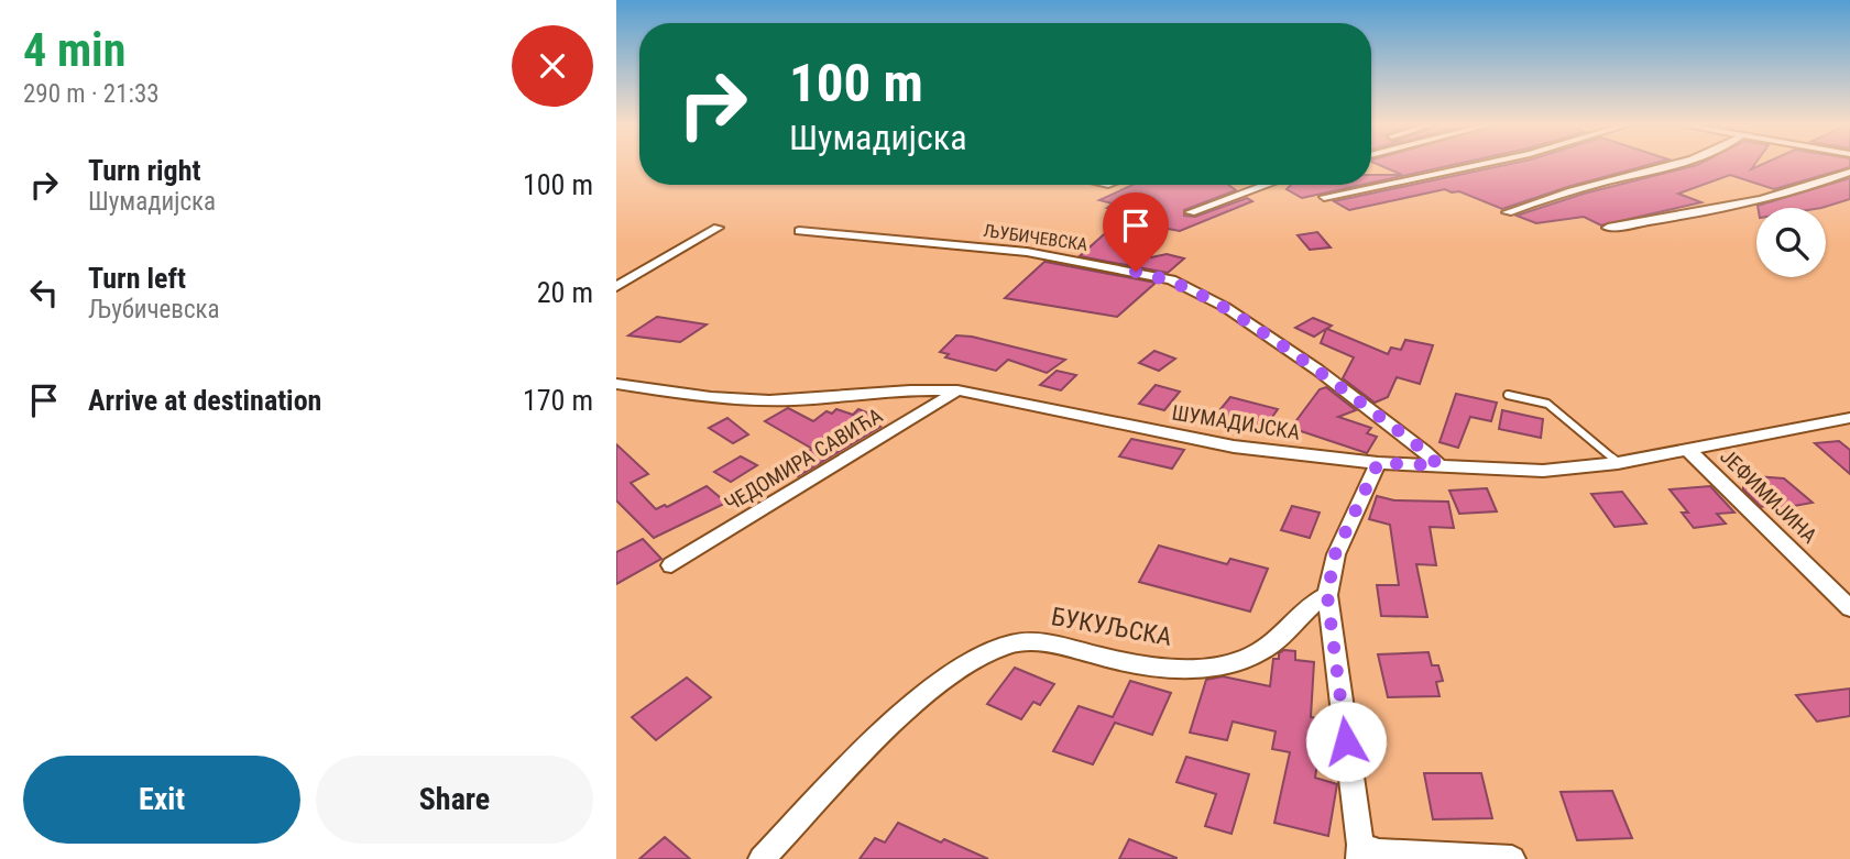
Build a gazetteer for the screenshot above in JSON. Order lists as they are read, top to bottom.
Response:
{
  "streets": {
    "street": [
      "ЉУБИЧЕВСКА",
      "ШУМАДИЈСКА",
      "ЧЕДОМИРА САВИЋА",
      "ЈЕФИМИЈИНА",
      "БУКУЉСКА"
    ]
  },
  "crossings": [
    ["ЉУБИЧЕВСКА", "ШУМАДИЈСКА"],
    ["ШУМАДИЈСКА", "ЧЕДОМИРА САВИЋА"],
    ["ШУМАДИЈСКА", "ЈЕФИМИЈИНА"]
  ],
  "page": {
    "heading": ["4 min", "290 m · 21:33"],
    "turn": ["100 m", "Шумадијска"],
    "list": [
      {
        "name": "Turn right",
        "note": "Шумадијска",
        "value": "100 m"
      },
      {
        "name": "Turn left",
        "note": "Љубичевска",
        "value": "20 m"
      },
      {
        "name": "Arrive at destination",
        "value": "170 m"
      }
    ],
    "buttons": ["Exit", "Share"]
  }
}
